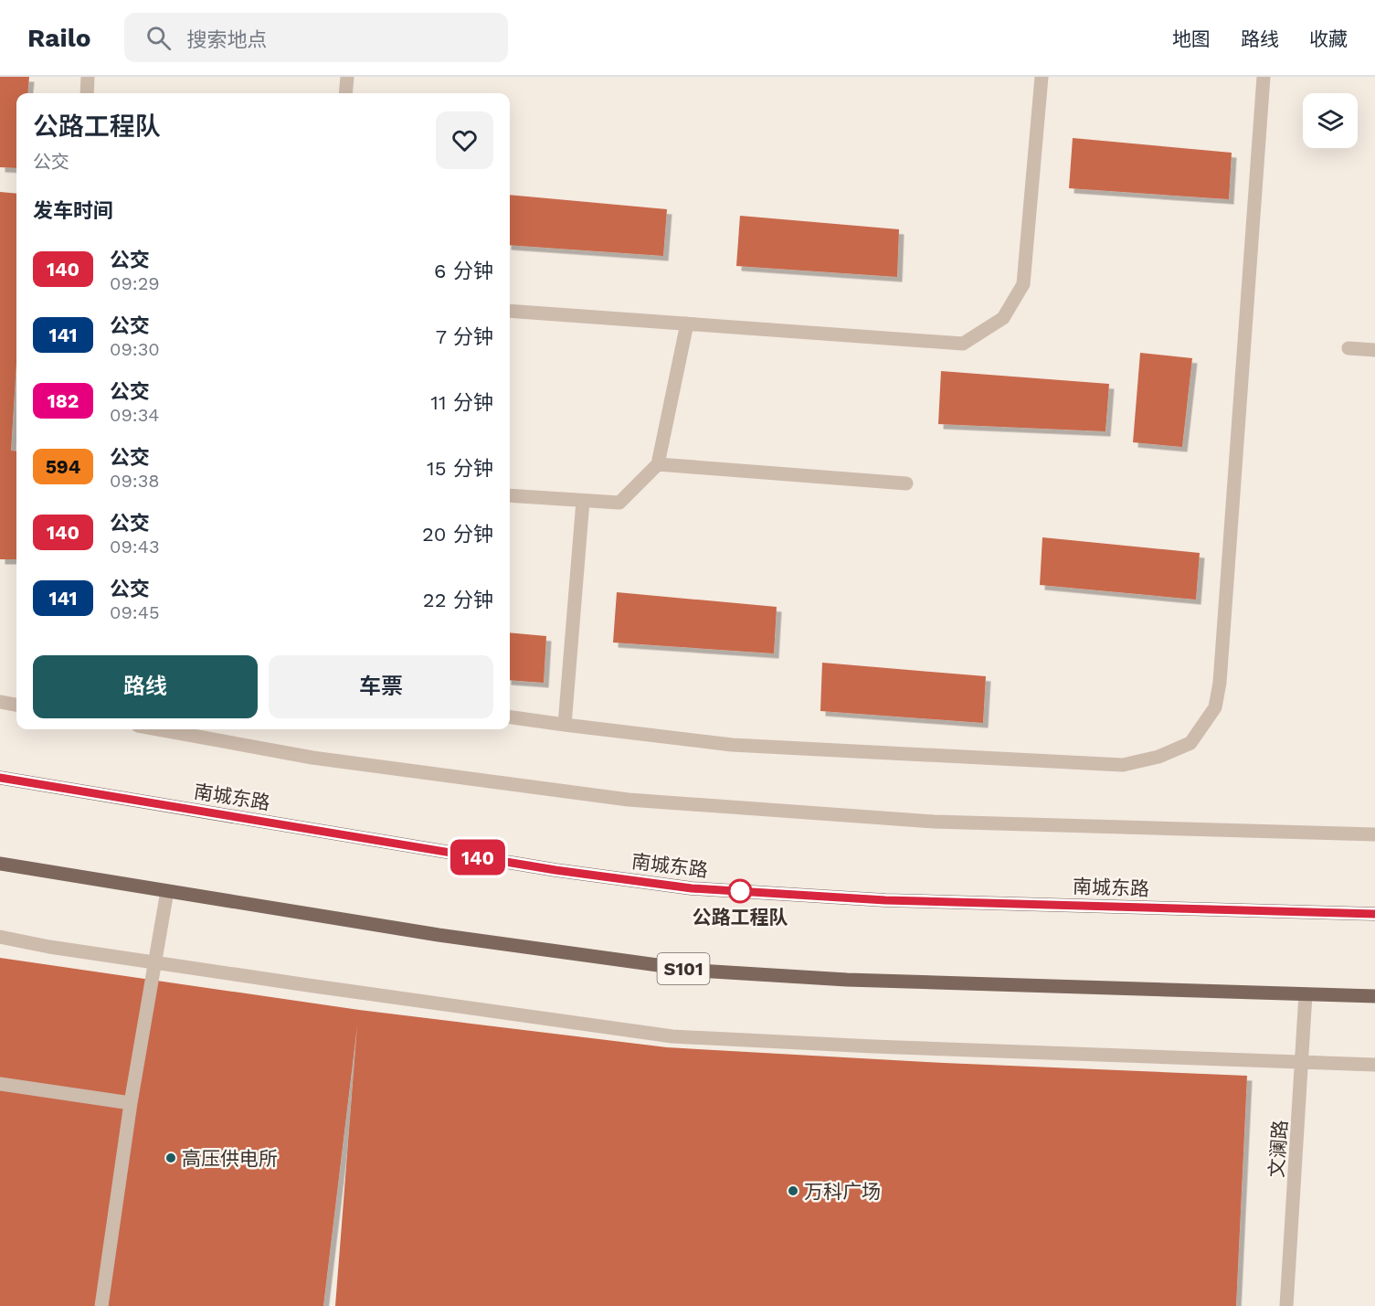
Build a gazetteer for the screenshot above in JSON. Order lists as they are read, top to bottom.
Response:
{
  "streets": {
    "main road": ["南城东路", "S101"],
    "street": ["文澜路"]
  },
  "crossings": [
    ["S101", "文澜路"]
  ],
  "places": ["公路工程队", "高压供电所", "万科广场"],
  "lines": ["bus line 140"],
  "page": {
    "header": "Railo",
    "search": "搜索地点",
    "nav": ["地图", "路线", "收藏"],
    "on_map": "140",
    "heading": [
      ["公路工程队", "公交"],
      "发车时间"
    ],
    "list": [
      {
        "mark": "140",
        "name": "公交",
        "note": "09:29",
        "value": "6 分钟"
      },
      {
        "mark": "141",
        "name": "公交",
        "note": "09:30",
        "value": "7 分钟"
      },
      {
        "mark": "182",
        "name": "公交",
        "note": "09:34",
        "value": "11 分钟"
      },
      {
        "mark": "594",
        "name": "公交",
        "note": "09:38",
        "value": "15 分钟"
      },
      {
        "mark": "140",
        "name": "公交",
        "note": "09:43",
        "value": "20 分钟"
      },
      {
        "mark": "141",
        "name": "公交",
        "note": "09:45",
        "value": "22 分钟"
      }
    ],
    "buttons": ["路线", "车票"]
  }
}
